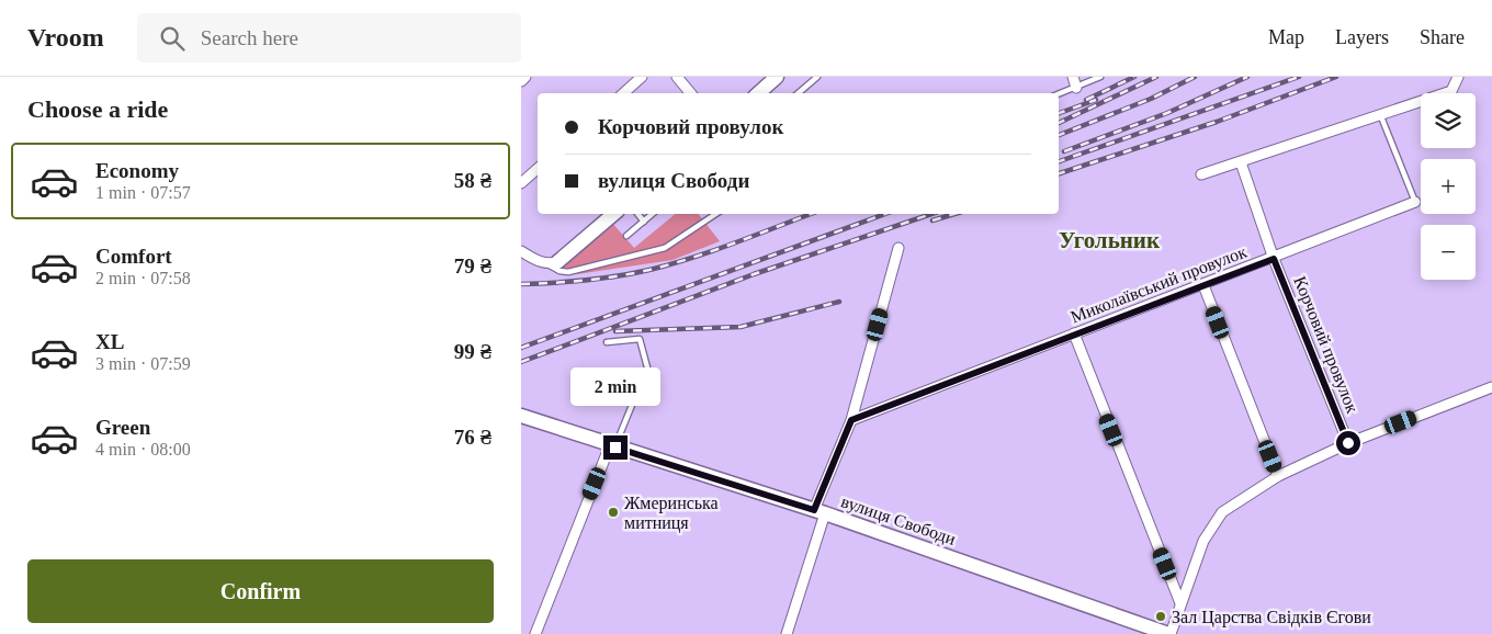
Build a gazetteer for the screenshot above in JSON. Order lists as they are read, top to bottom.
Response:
{
  "streets": {
    "street": ["Миколаївський провулок", "Корчовий провулок", "вулиця Свободи"]
  },
  "crossings": [
    ["Миколаївський провулок", "Корчовий провулок"]
  ],
  "districts": ["Угольник"],
  "places": ["Жмеринська митниця", "Зал Царства Свідків Єгови"],
  "page": {
    "header": "Vroom",
    "search": "Search here",
    "nav": ["Map", "Layers", "Share"],
    "heading": "Choose a ride",
    "map_buttons": ["+", "−"],
    "banner": ["Корчовий провулок", "вулиця Свободи"],
    "list": [
      {
        "name": "Economy",
        "note": "1 min · 07:57",
        "value": "58 ₴"
      },
      {
        "name": "Comfort",
        "note": "2 min · 07:58",
        "value": "79 ₴"
      },
      {
        "name": "XL",
        "note": "3 min · 07:59",
        "value": "99 ₴"
      },
      {
        "name": "Green",
        "note": "4 min · 08:00",
        "value": "76 ₴"
      }
    ],
    "bubble": "2 min",
    "buttons": "Confirm"
  }
}
